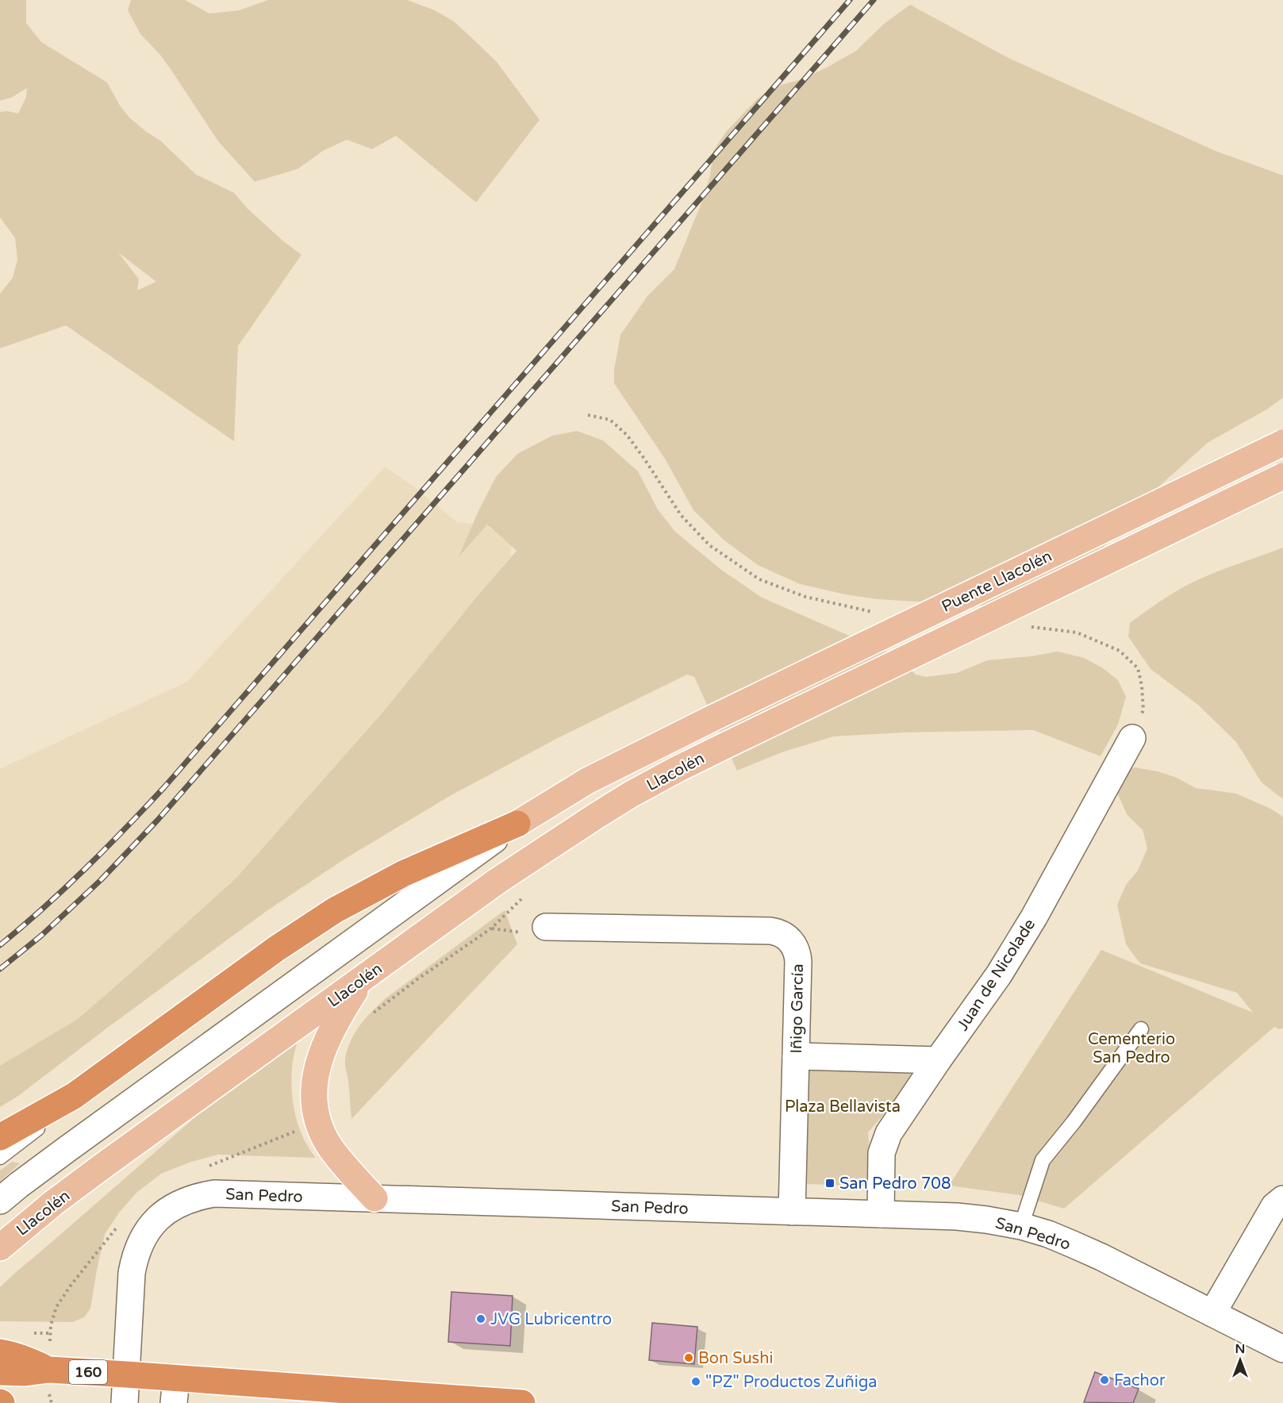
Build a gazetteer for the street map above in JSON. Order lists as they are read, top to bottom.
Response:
{
  "streets": {
    "highway": ["160"],
    "main road": ["Puente Llacolén", "Llacolén"],
    "street": ["Juan de Nicolade", "Iñigo García", "San Pedro"]
  },
  "crossings": [
    ["Puente Llacolén", "Llacolén"],
    ["Juan de Nicolade", "San Pedro"],
    ["Iñigo García", "San Pedro"],
    ["San Pedro", "160"]
  ],
  "parks": ["Cementerio San Pedro", "Plaza Bellavista"],
  "places": {
    "transit": ["San Pedro 708"],
    "other": [
      "JVG Lubricentro",
      "Bon Sushi",
      "Fachor",
      "\"PZ\" Productos Zuñiga"
    ]
  },
  "north": "top"
}
